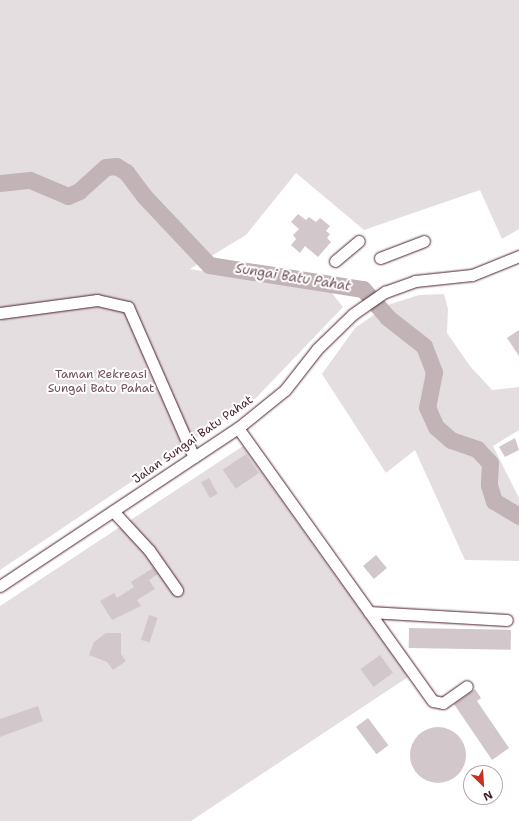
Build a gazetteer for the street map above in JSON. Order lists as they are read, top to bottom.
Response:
{
  "streets": {
    "street": ["Jalan Sungai Batu Pahat"]
  },
  "water": ["Sungai Batu Pahat"],
  "parks": ["Taman Rekreasi Sungai Batu Pahat"],
  "north": "bottom right"
}
